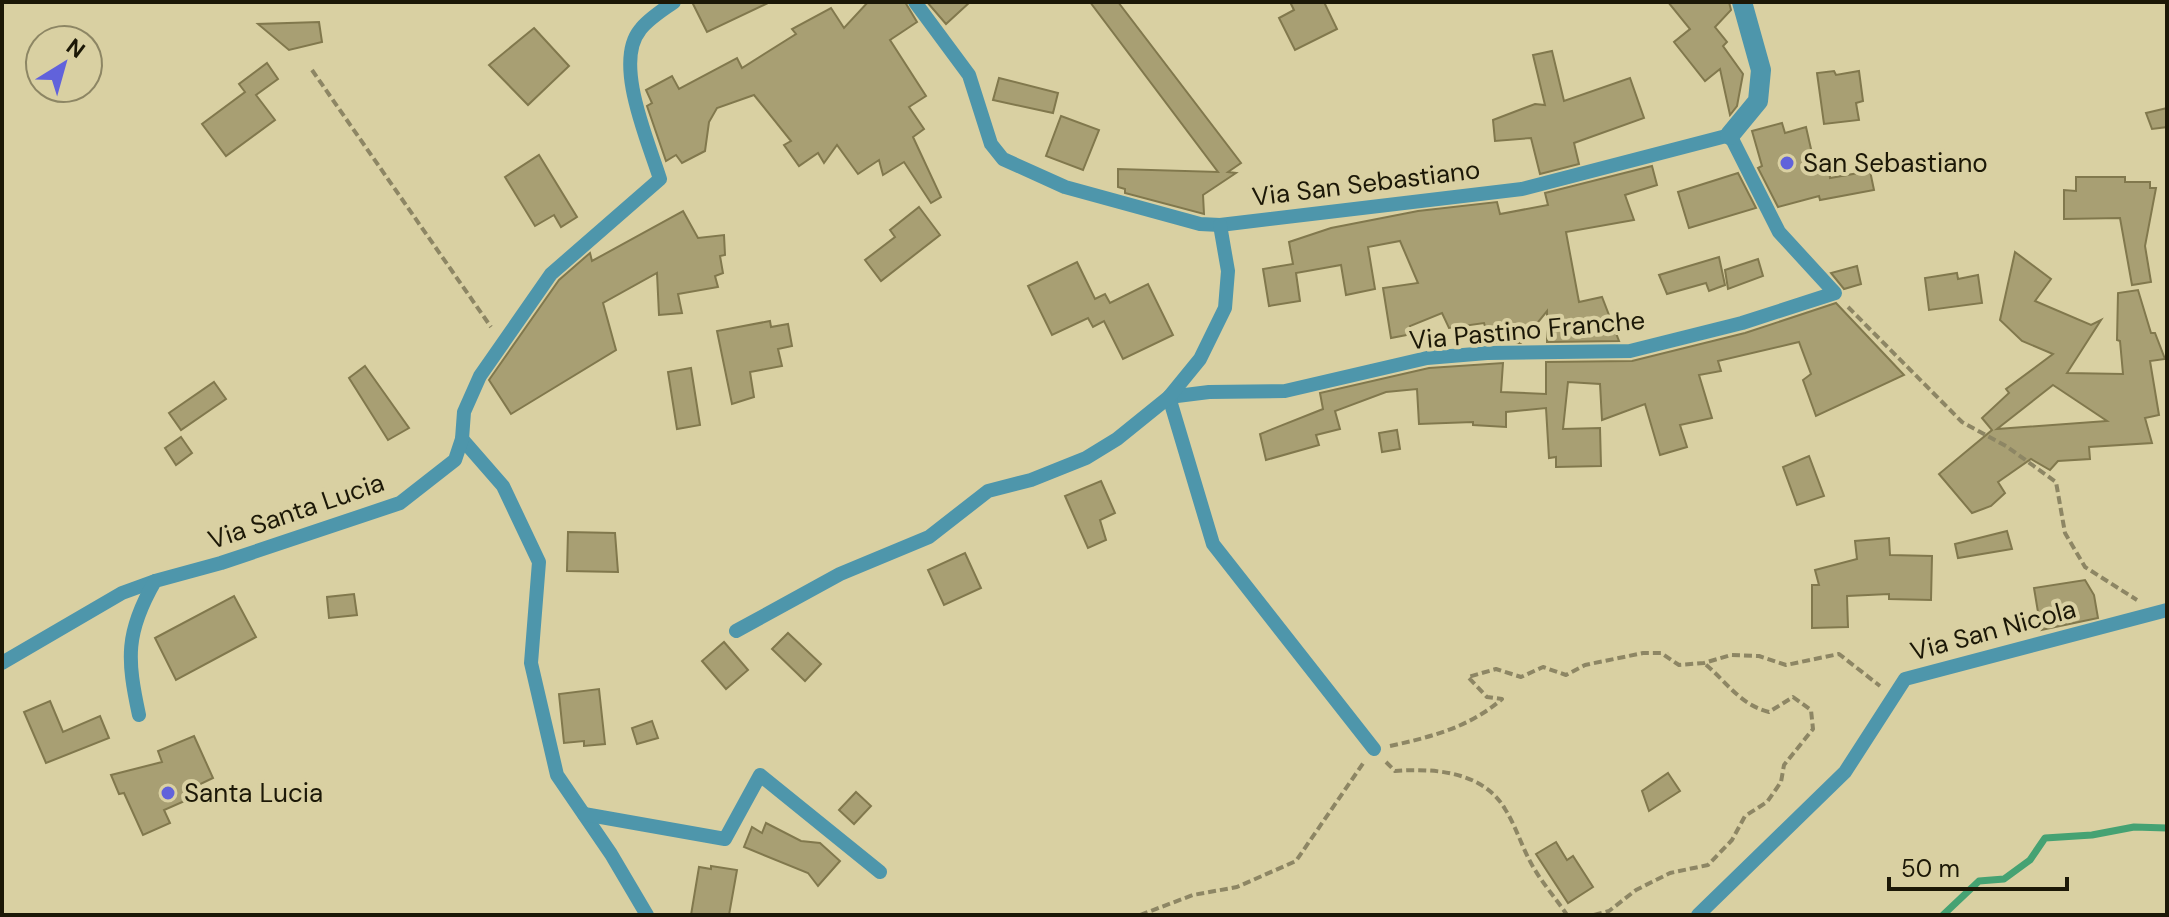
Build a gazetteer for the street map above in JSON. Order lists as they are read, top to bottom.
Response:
{
  "streets": {
    "lane": [
      "Via San Sebastiano",
      "Via Pastino Franche",
      "Via Santa Lucia",
      "Via San Nicola"
    ]
  },
  "places": ["San Sebastiano", "Santa Lucia"],
  "scale_bar": "50 m",
  "north": "top right"
}
